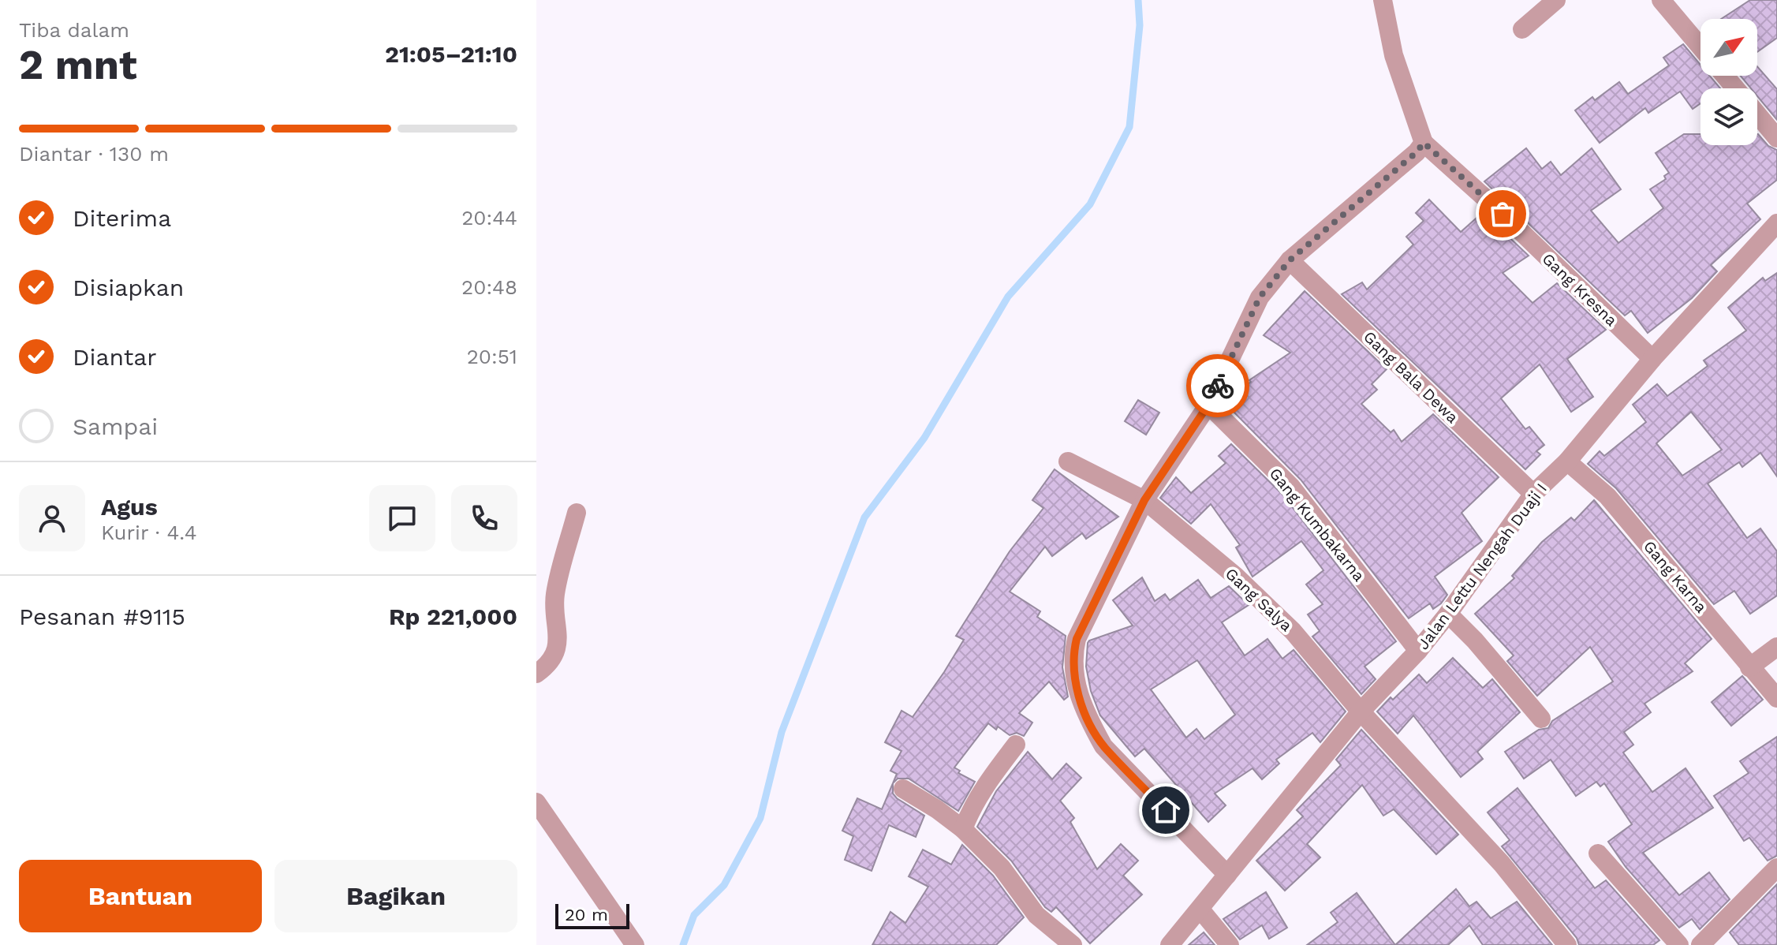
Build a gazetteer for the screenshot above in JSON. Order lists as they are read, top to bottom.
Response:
{
  "streets": {
    "street": [
      "Gang Kresna",
      "Gang Bala Dewa",
      "Gang Kumbakarna",
      "Jalan Lettu Nengah Duaji I",
      "Gang Karna",
      "Gang Salya"
    ]
  },
  "crossings": [
    ["Gang Kresna", "Jalan Lettu Nengah Duaji I"],
    ["Gang Bala Dewa", "Jalan Lettu Nengah Duaji I"],
    ["Gang Kumbakarna", "Jalan Lettu Nengah Duaji I"],
    ["Jalan Lettu Nengah Duaji I", "Gang Karna"],
    ["Jalan Lettu Nengah Duaji I", "Gang Salya"]
  ],
  "scale_bar": "20 m",
  "north": "top right",
  "page": {
    "heading": ["2 mnt", "Tiba dalam", "21:05–21:10"],
    "panel": [
      "Agus",
      "Kurir · 4.4",
      "Pesanan #9115",
      "Rp 221,000"
    ],
    "bar": "Diantar · 130 m",
    "list": [
      ["Diterima", "20:44"],
      ["Disiapkan", "20:48"],
      ["Diantar", "20:51"],
      "Sampai"
    ],
    "buttons": ["Bantuan", "Bagikan"],
    "scale": "20 m"
  }
}
